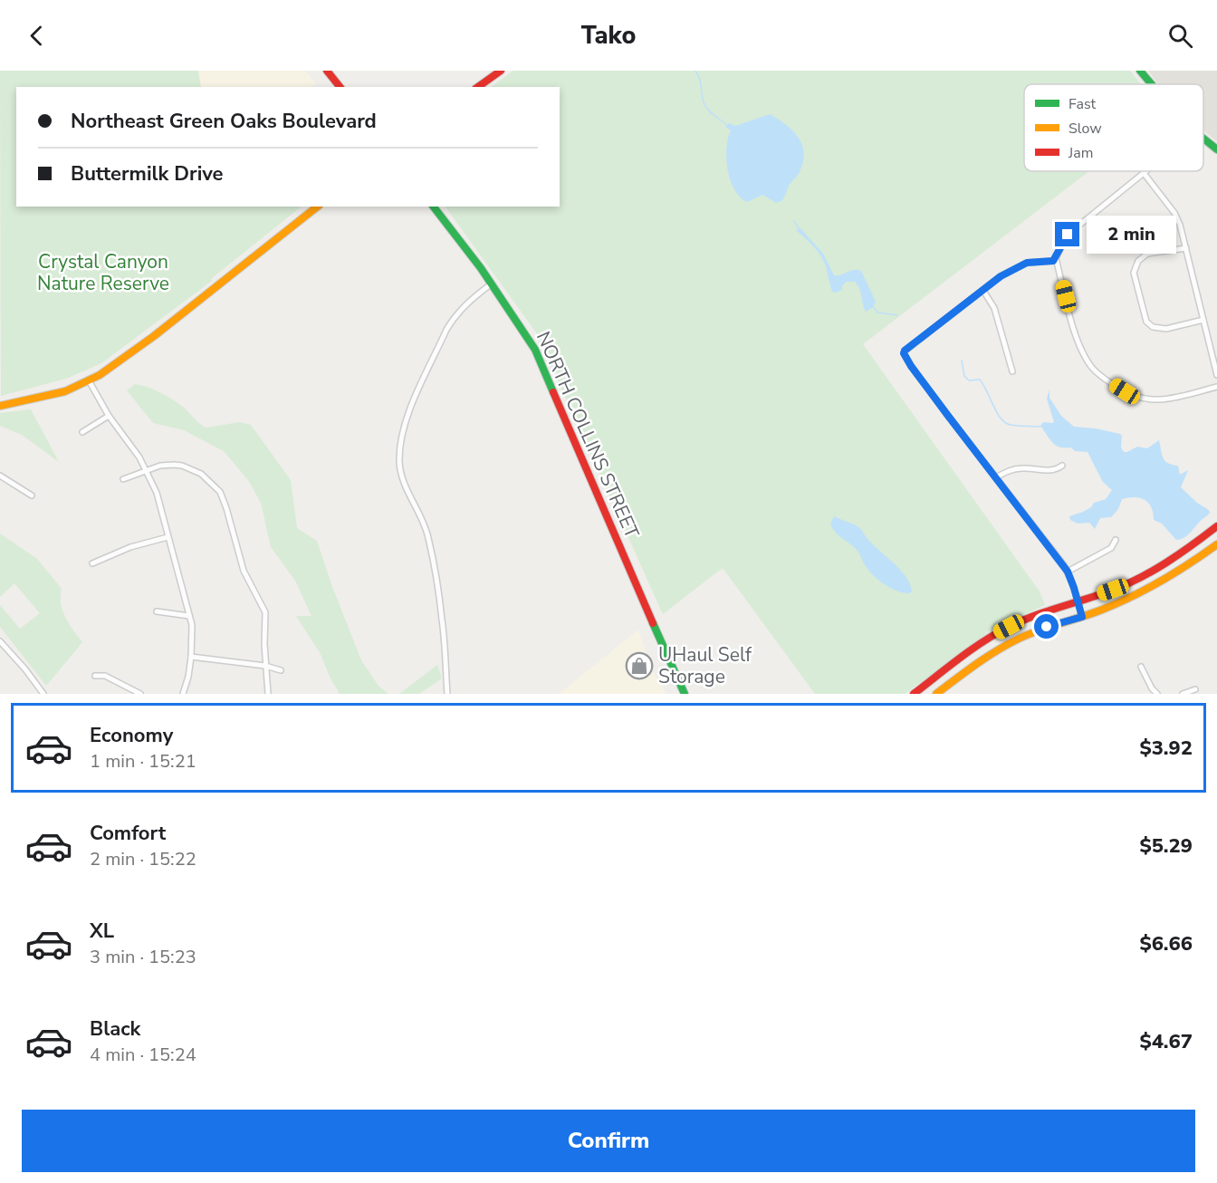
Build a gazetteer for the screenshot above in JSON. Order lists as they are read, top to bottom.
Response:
{
  "streets": {
    "main road": ["NORTH COLLINS STREET"]
  },
  "parks": ["Crystal Canyon Nature Reserve"],
  "places": {
    "shop": ["UHaul Self Storage"]
  },
  "legend": ["Fast", "Slow", "Jam"],
  "page": {
    "header": "Tako",
    "banner": ["Northeast Green Oaks Boulevard", "Buttermilk Drive"],
    "bubble": "2 min",
    "list": [
      {
        "name": "Economy",
        "note": "1 min · 15:21",
        "value": "$3.92"
      },
      {
        "name": "Comfort",
        "note": "2 min · 15:22",
        "value": "$5.29"
      },
      {
        "name": "XL",
        "note": "3 min · 15:23",
        "value": "$6.66"
      },
      {
        "name": "Black",
        "note": "4 min · 15:24",
        "value": "$4.67"
      }
    ],
    "buttons": "Confirm"
  }
}
